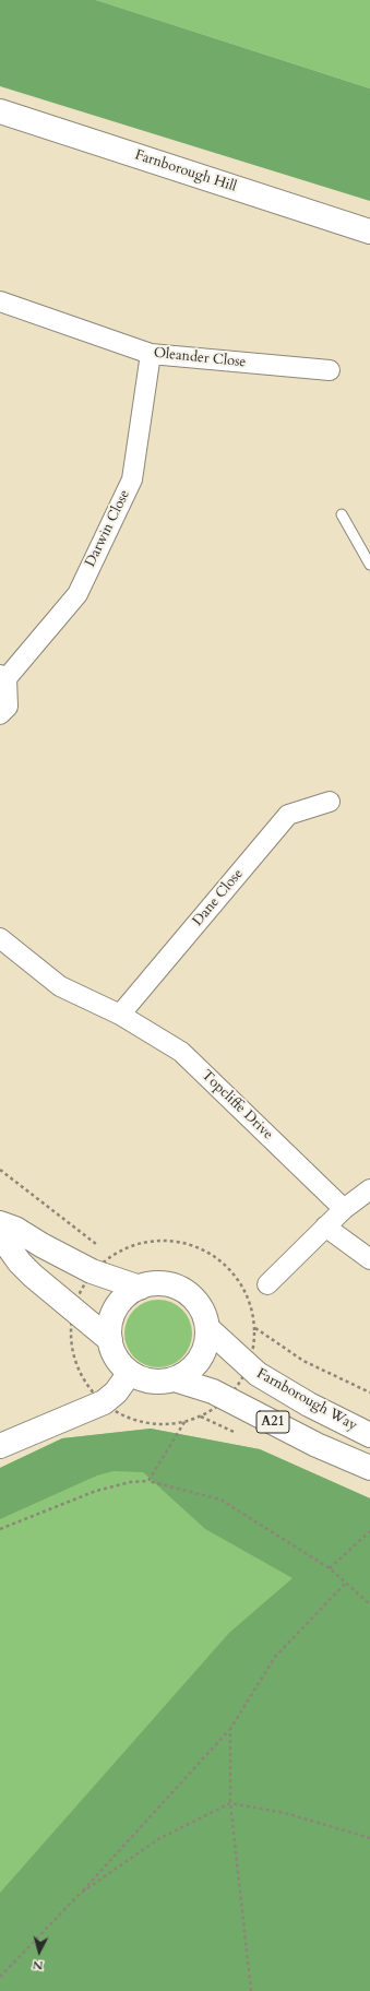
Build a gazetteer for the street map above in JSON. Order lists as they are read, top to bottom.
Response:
{
  "streets": {
    "main road": ["Farnborough Hill", "Farnborough Way", "A21"],
    "street": [
      "Oleander Close",
      "Darwin Close",
      "Dane Close",
      "Topcliffe Drive"
    ]
  },
  "crossings": [
    ["Oleander Close", "Darwin Close"],
    ["Dane Close", "Topcliffe Drive"],
    ["Farnborough Way", "A21"]
  ],
  "north": "bottom"
}
